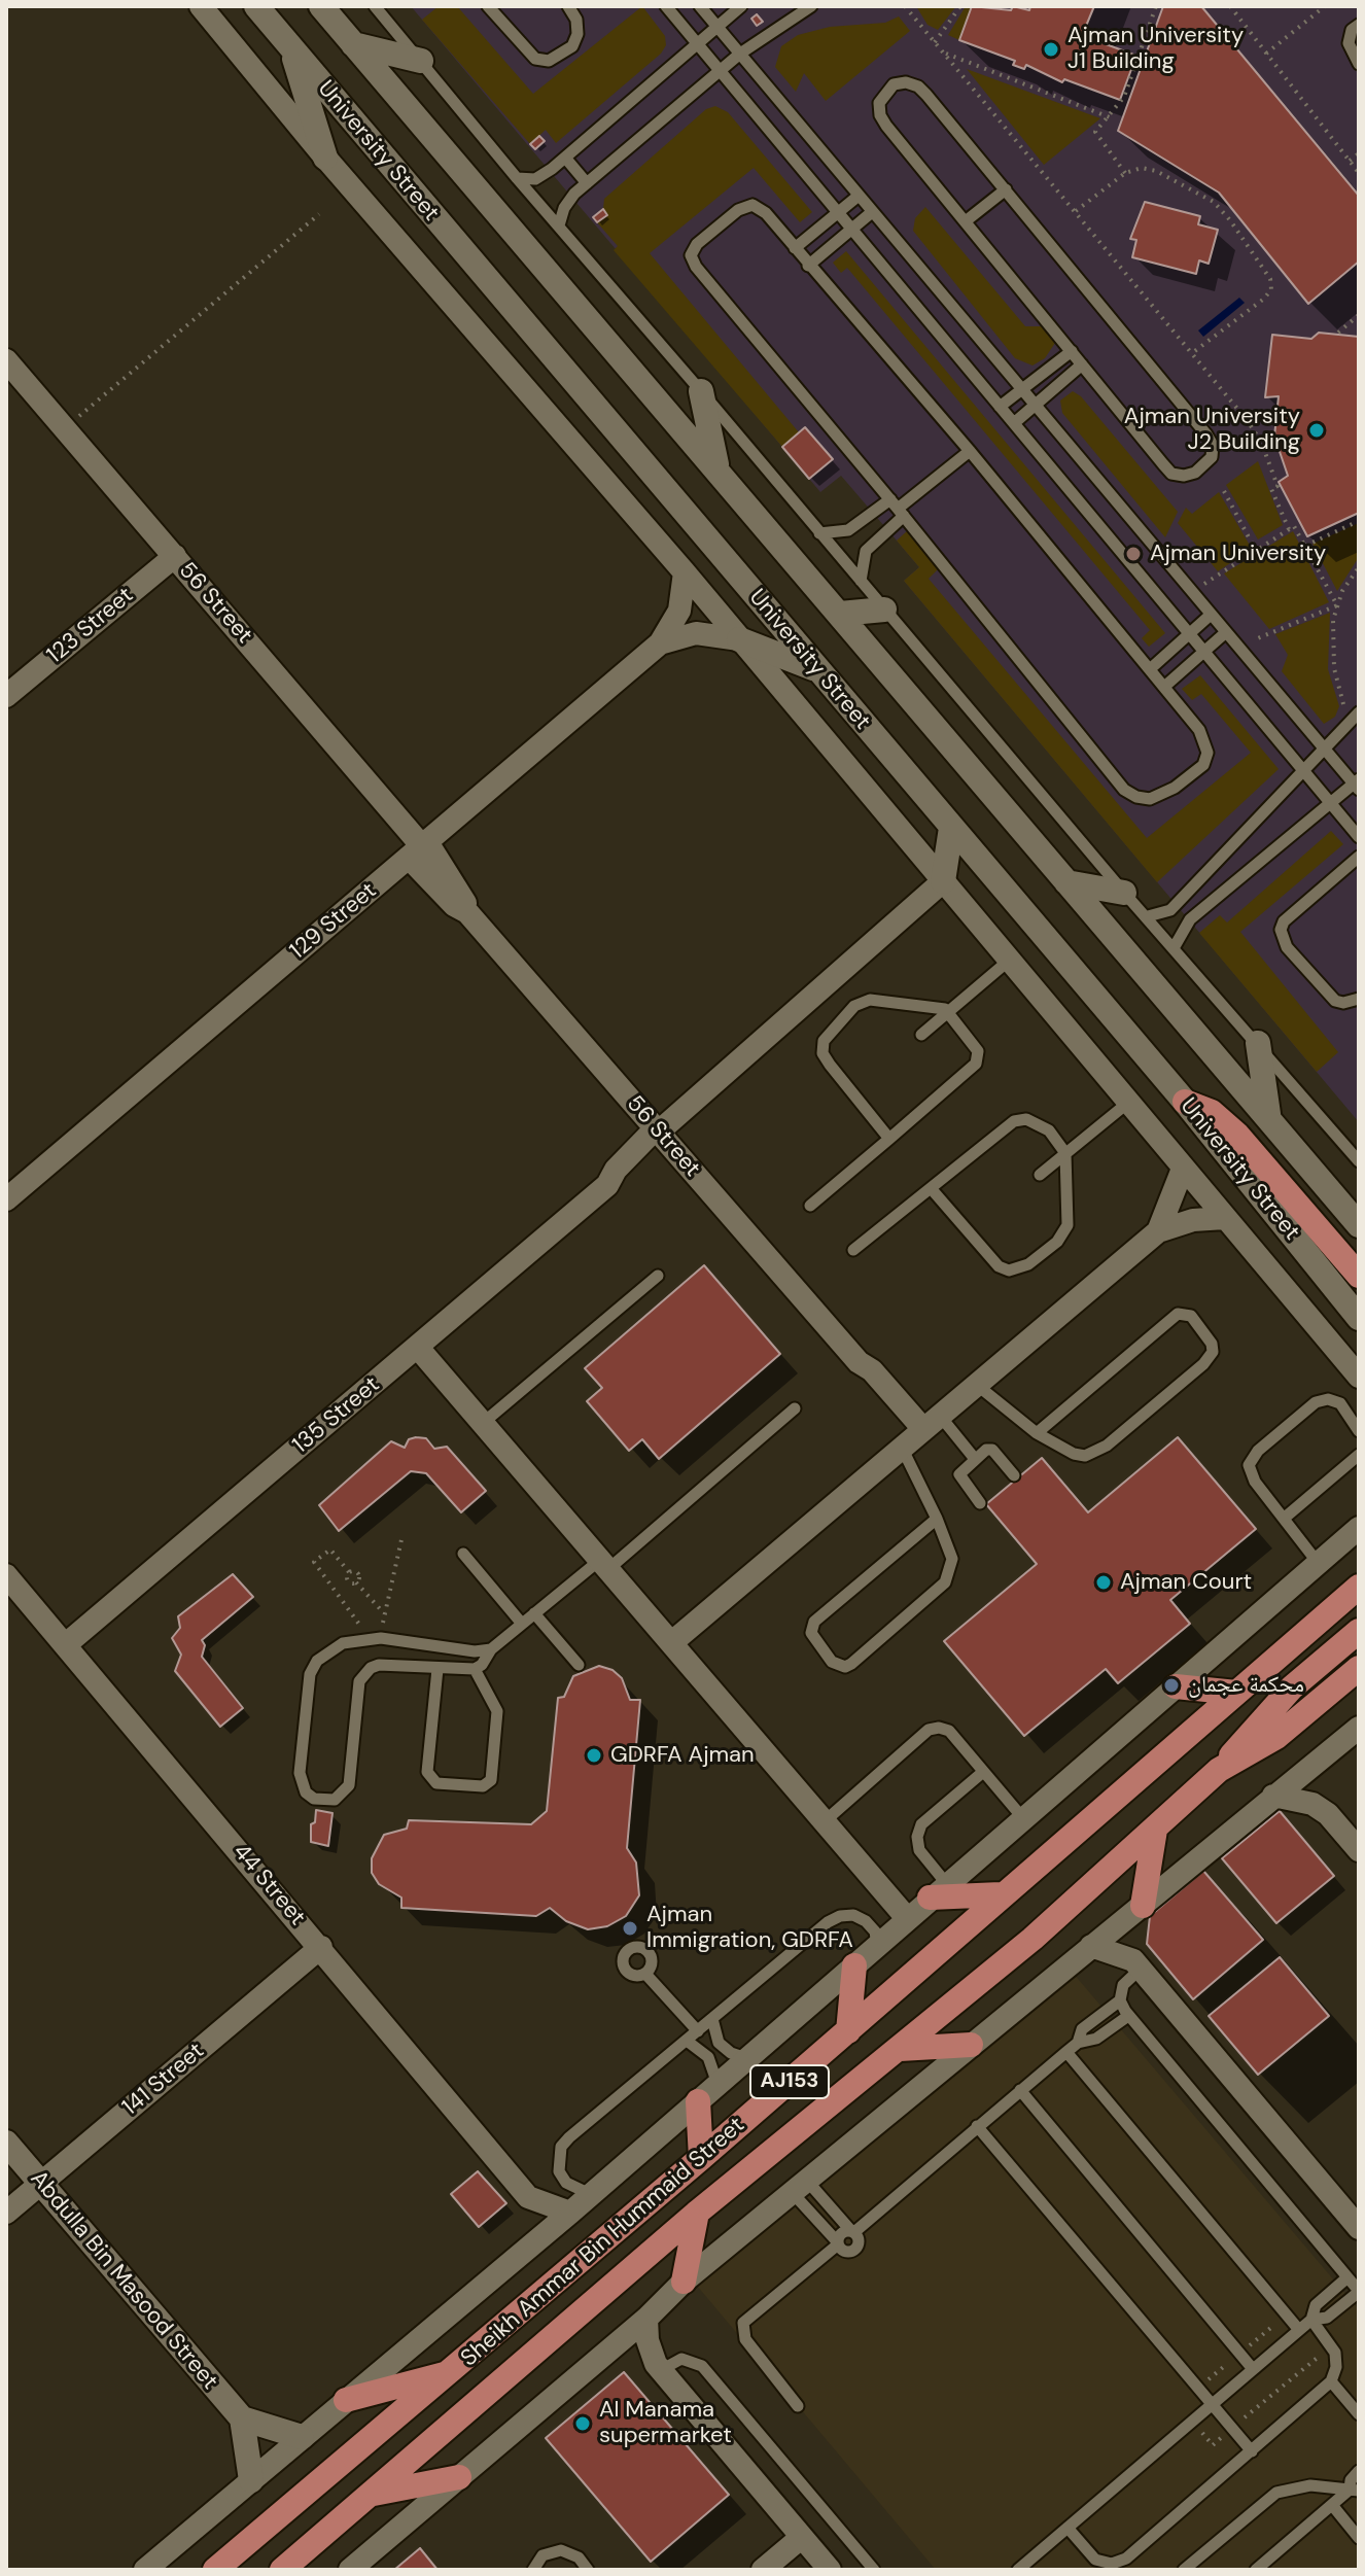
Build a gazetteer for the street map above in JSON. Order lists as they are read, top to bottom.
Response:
{
  "streets": {
    "main road": [
      "University Street",
      "AJ153",
      "Sheikh Ammar Bin Hummaid Street",
      "Abdulla Bin Masood Street"
    ],
    "street": [
      "56 Street",
      "123 Street",
      "129 Street",
      "135 Street",
      "44 Street",
      "141 Street"
    ]
  },
  "crossings": [
    ["56 Street", "123 Street"],
    ["56 Street", "129 Street"],
    ["56 Street", "135 Street"],
    ["135 Street", "44 Street"],
    ["44 Street", "141 Street"],
    ["141 Street", "Abdulla Bin Masood Street"]
  ],
  "places": [
    "Ajman University J1 Building",
    "Ajman University J2 Building",
    "Ajman University",
    "Ajman Court",
    "محكمة عجمان",
    "GDRFA Ajman",
    "Ajman Immigration, GDRFA",
    "Al Manama supermarket"
  ]
}
